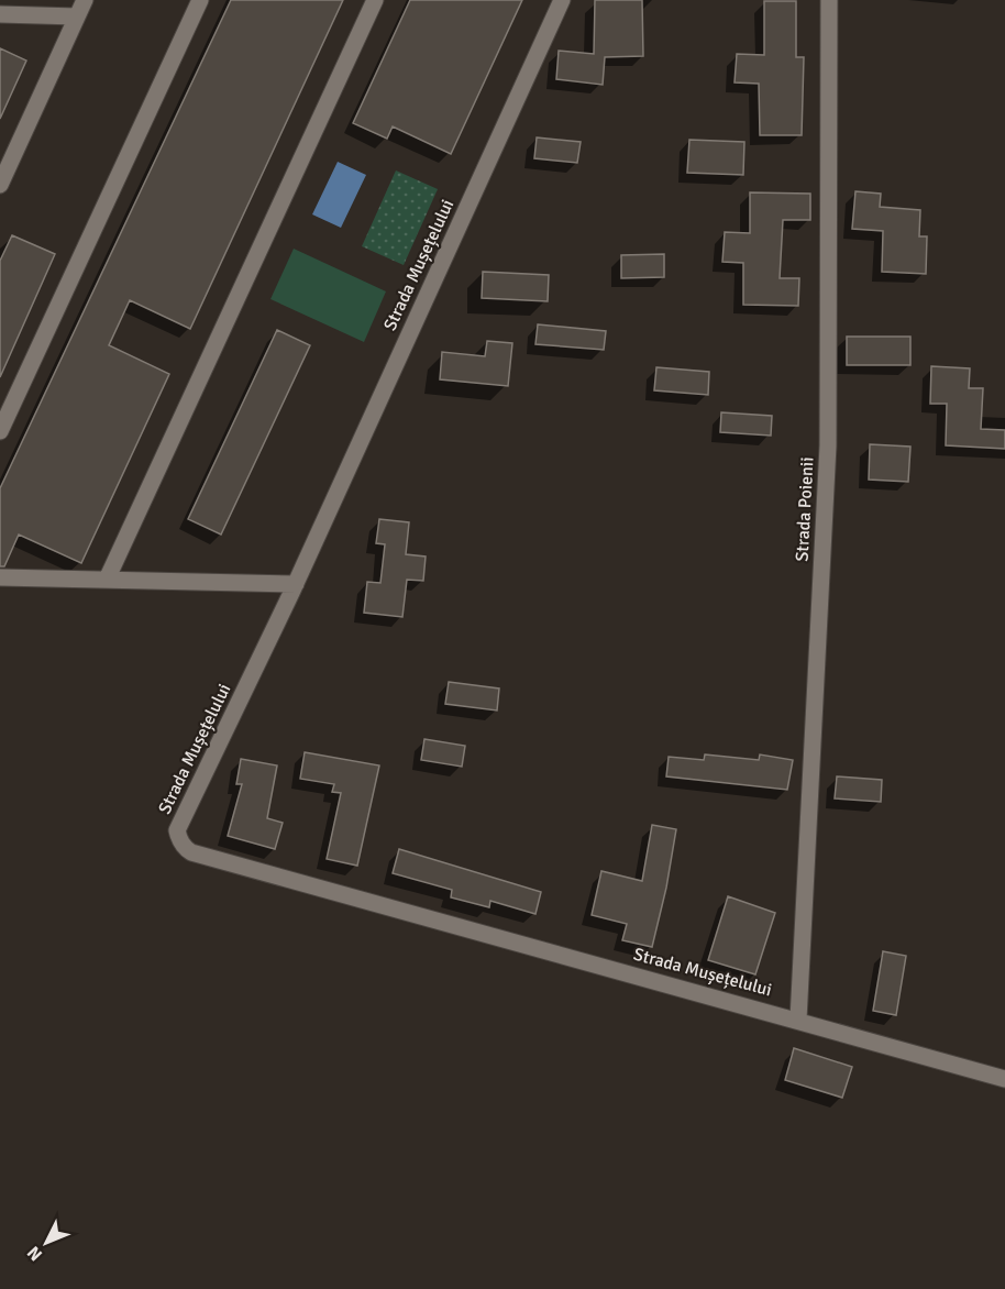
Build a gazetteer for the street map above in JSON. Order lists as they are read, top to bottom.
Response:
{
  "streets": {
    "street": ["Strada Mușețelului", "Strada Poienii"]
  },
  "crossings": [
    ["Strada Mușețelului", "Strada Poienii"]
  ],
  "north": "bottom left"
}
